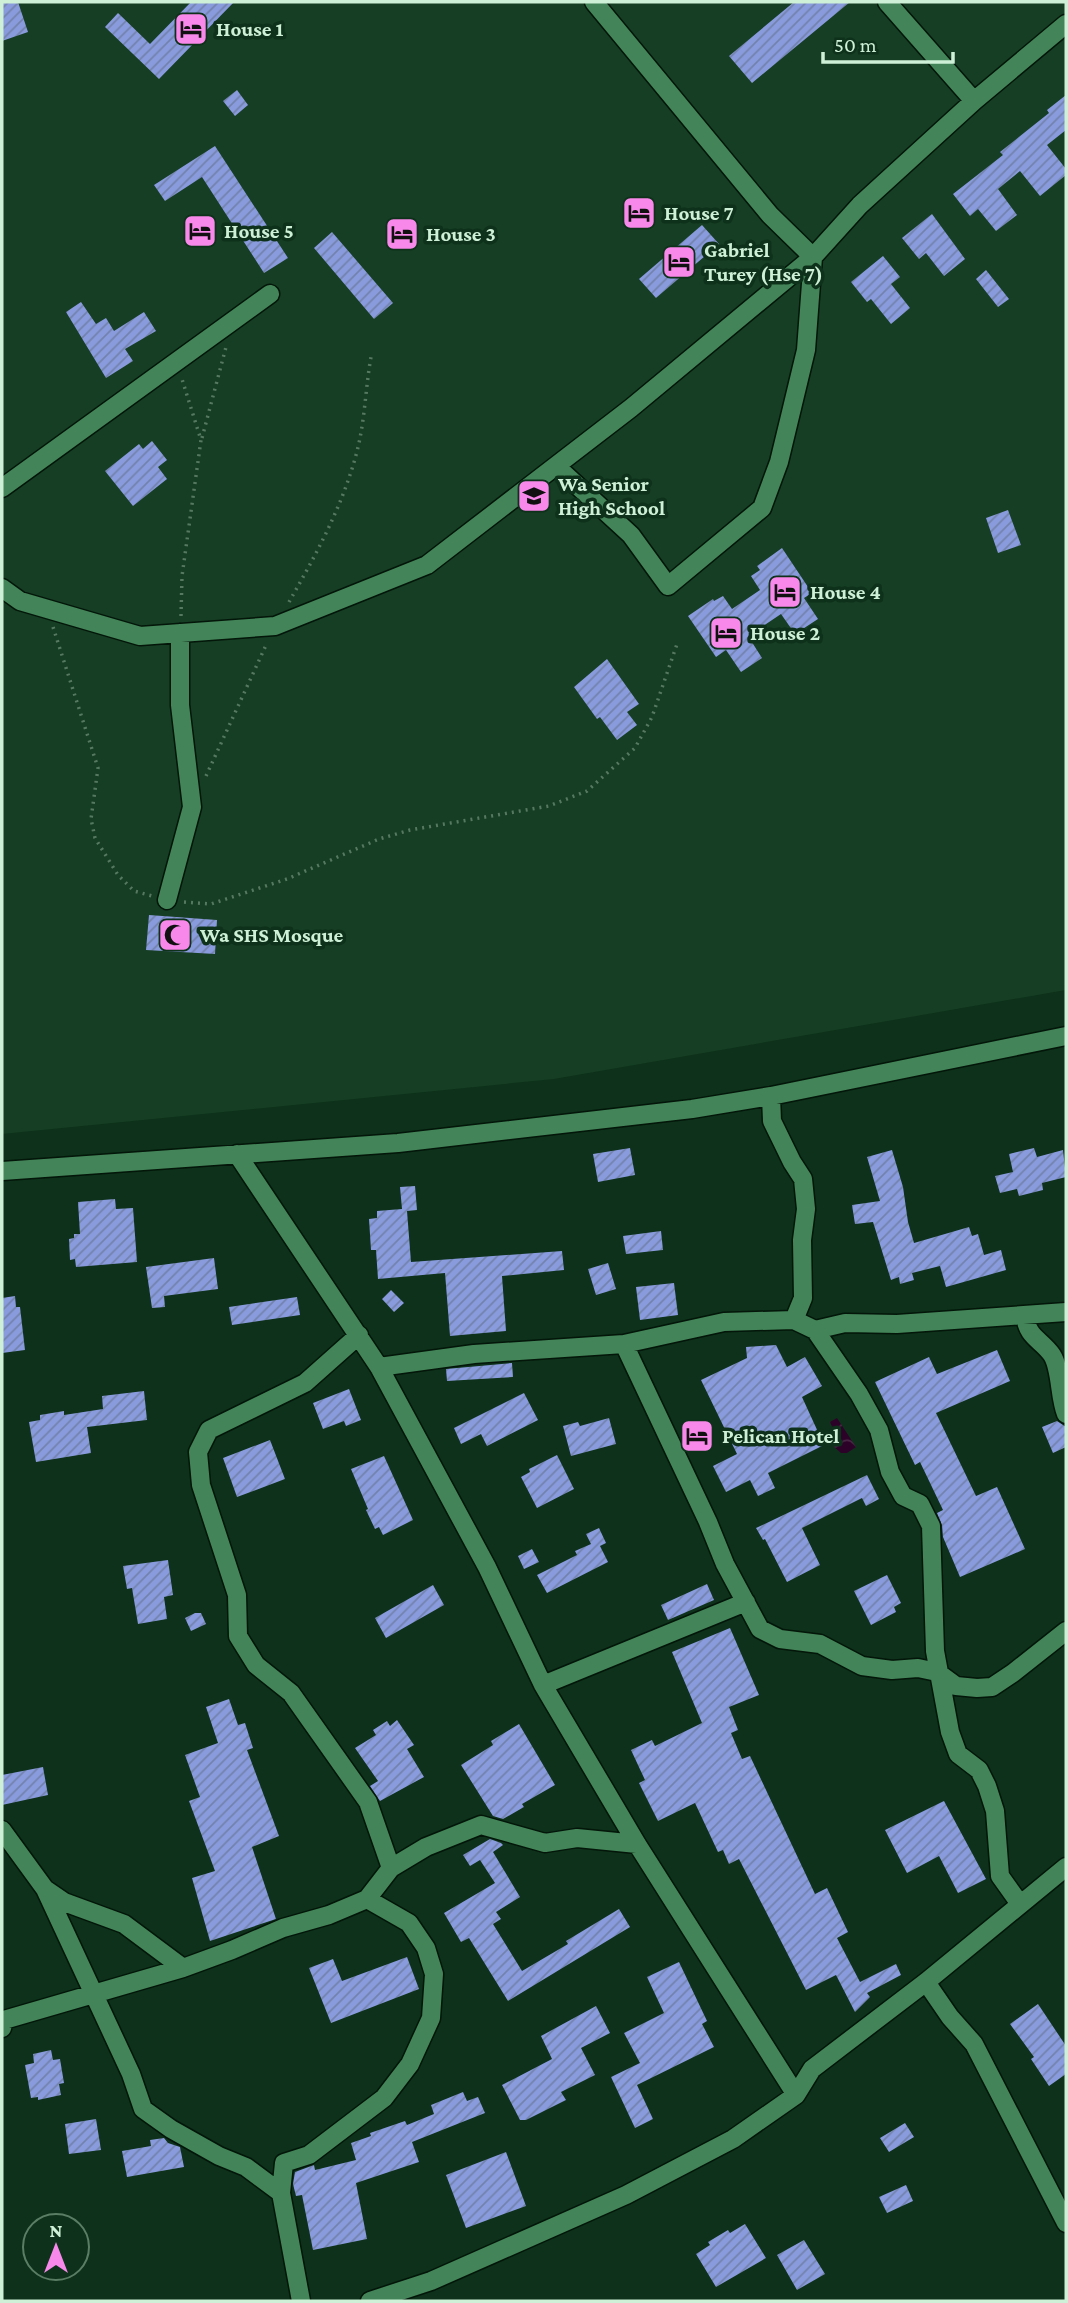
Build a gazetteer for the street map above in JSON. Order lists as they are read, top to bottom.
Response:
{
  "places": {
    "hotel": [
      "House 1",
      "House 7",
      "House 5",
      "House 3",
      "Gabriel Turey (Hse 7)",
      "House 4",
      "House 2",
      "Pelican Hotel"
    ],
    "school or university": ["Wa Senior High School"],
    "mosque": ["Wa SHS Mosque"]
  },
  "scale_bar": "50 m",
  "north": "top"
}
